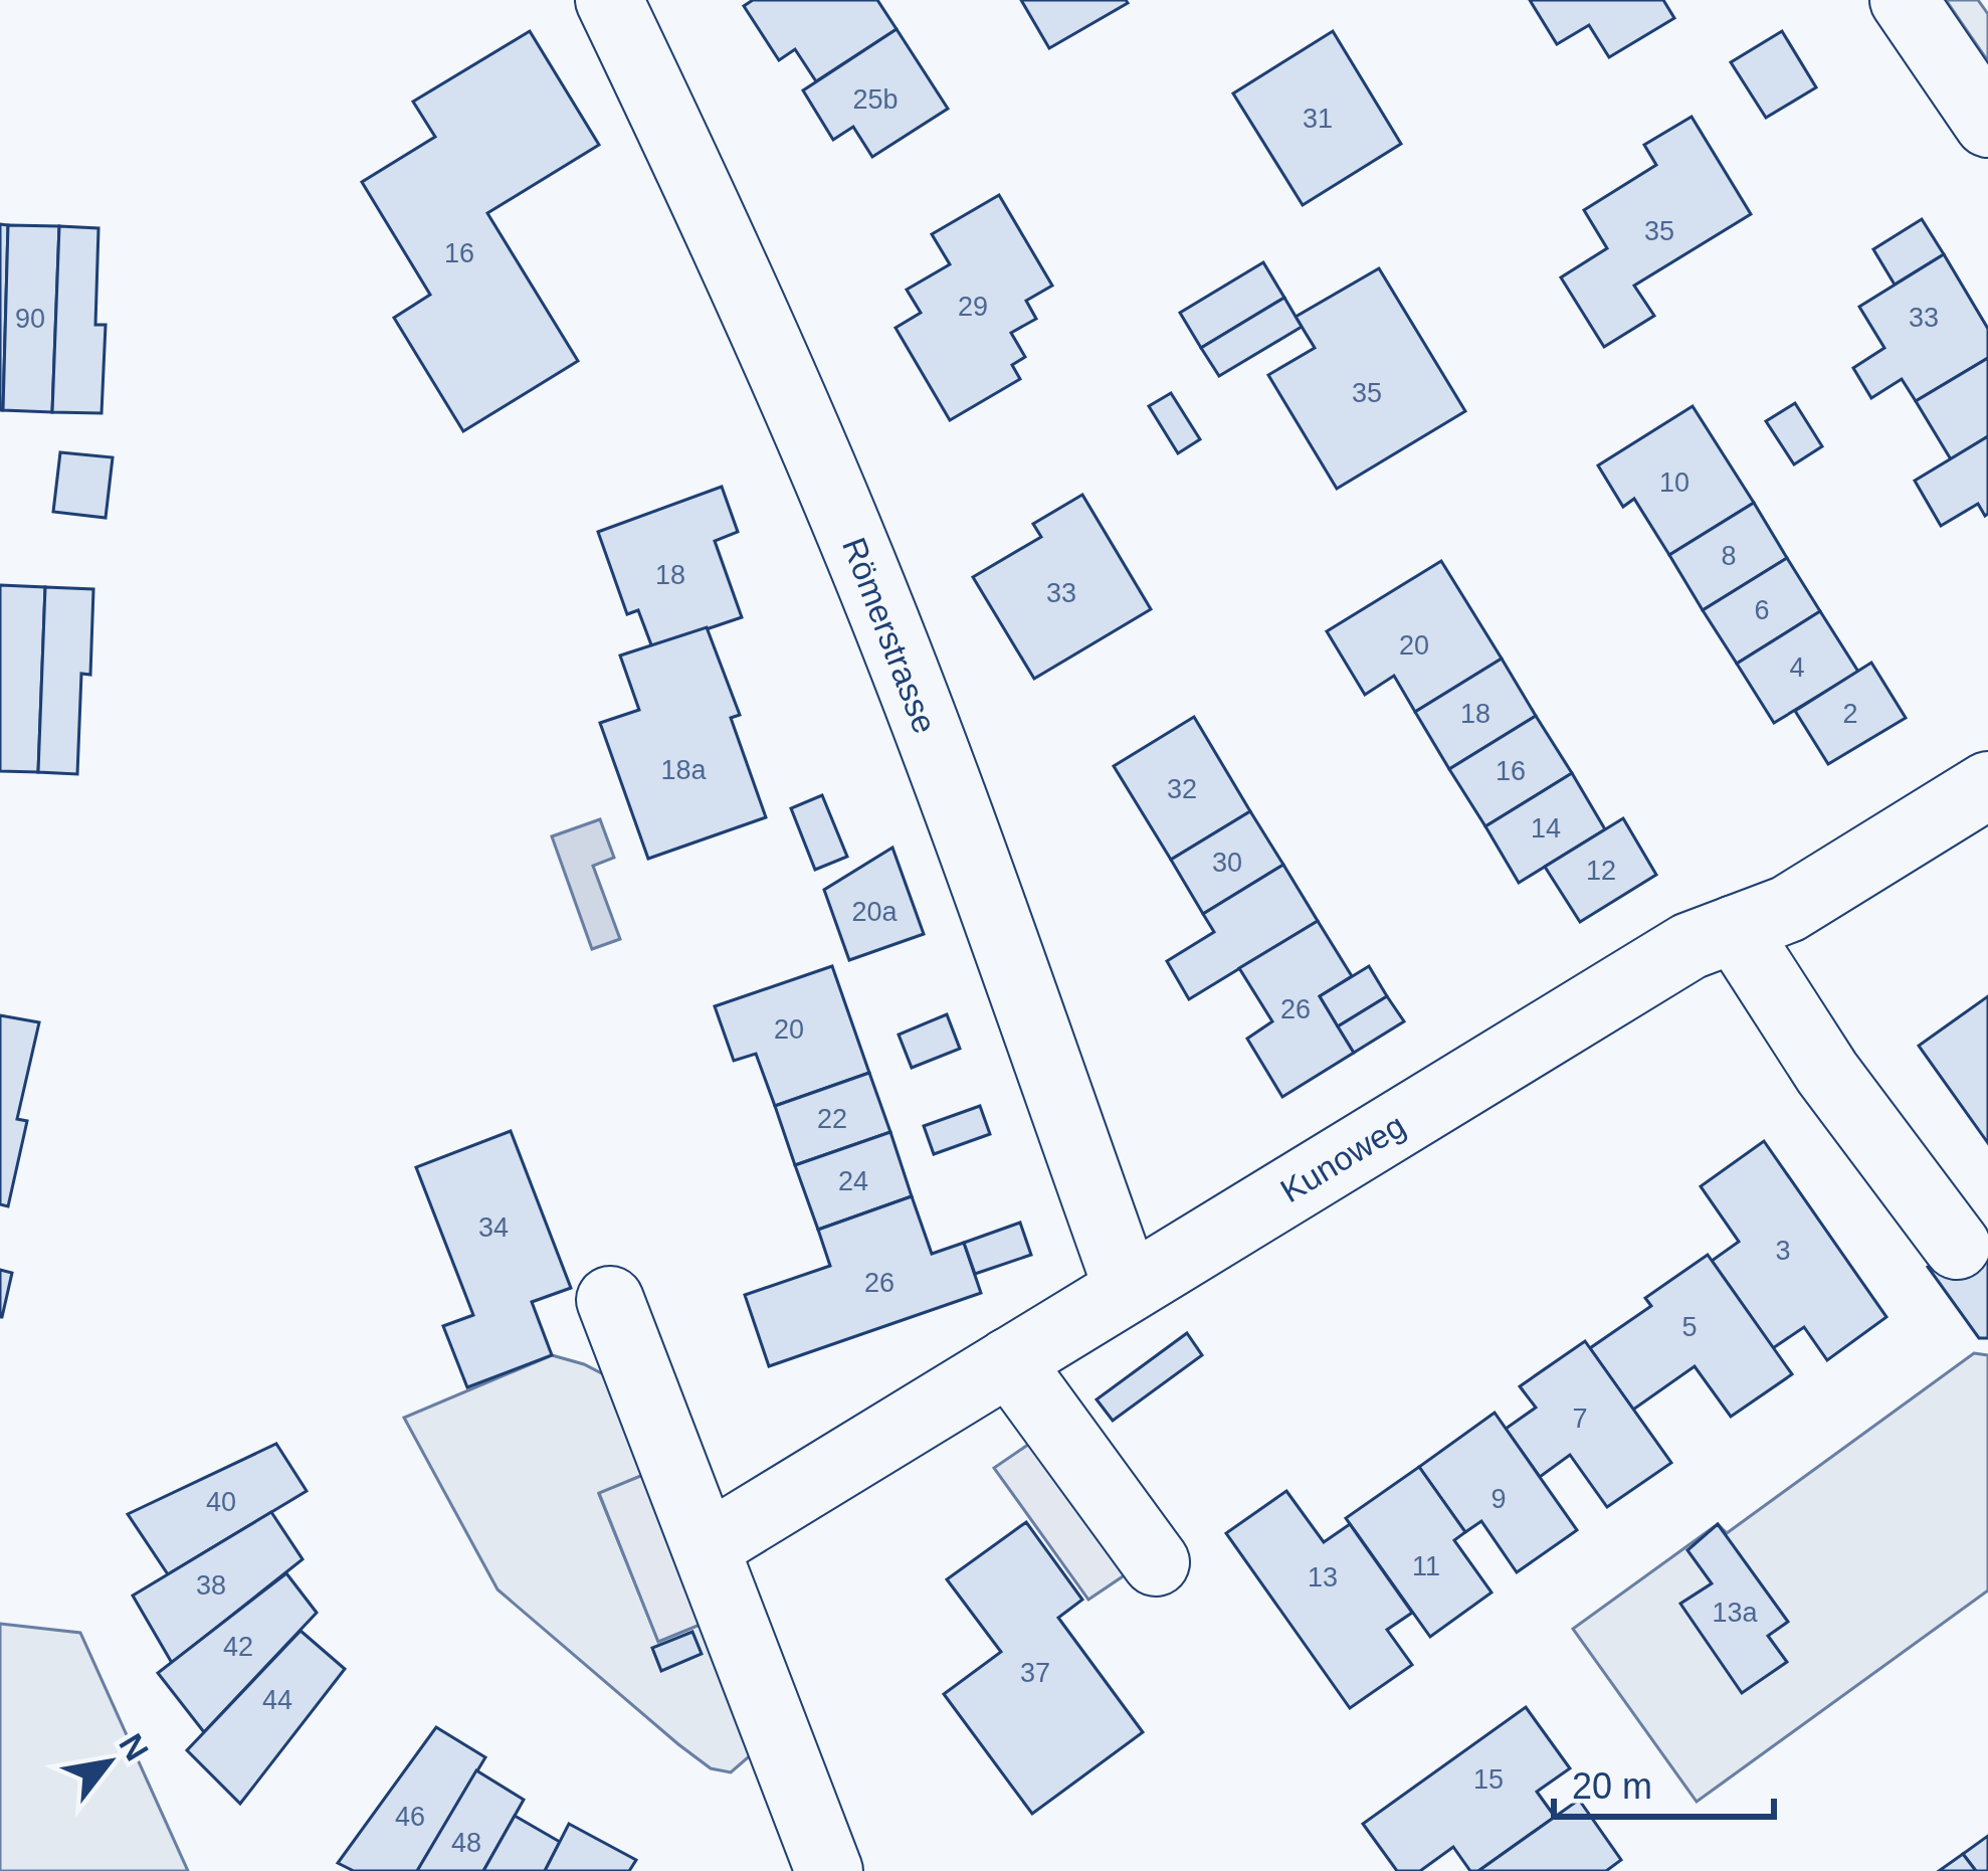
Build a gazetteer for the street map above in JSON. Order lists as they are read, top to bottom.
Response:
{
  "streets": {
    "street": ["Römerstrasse", "Kunoweg"]
  },
  "crossings": [
    ["Römerstrasse", "Kunoweg"]
  ],
  "house_numbers": [
    "25b",
    "31",
    "35",
    "16",
    "29",
    "33",
    "90",
    "35",
    "10",
    "8",
    "18",
    "33",
    "6",
    "20",
    "4",
    "18",
    "2",
    "18a",
    "16",
    "32",
    "14",
    "30",
    "12",
    "20a",
    "26",
    "20",
    "22",
    "24",
    "34",
    "3",
    "26",
    "5",
    "7",
    "9",
    "40",
    "11",
    "13",
    "38",
    "13a",
    "42",
    "37",
    "44",
    "15",
    "46",
    "48"
  ],
  "scale_bar": "20 m",
  "north": "top right"
}
